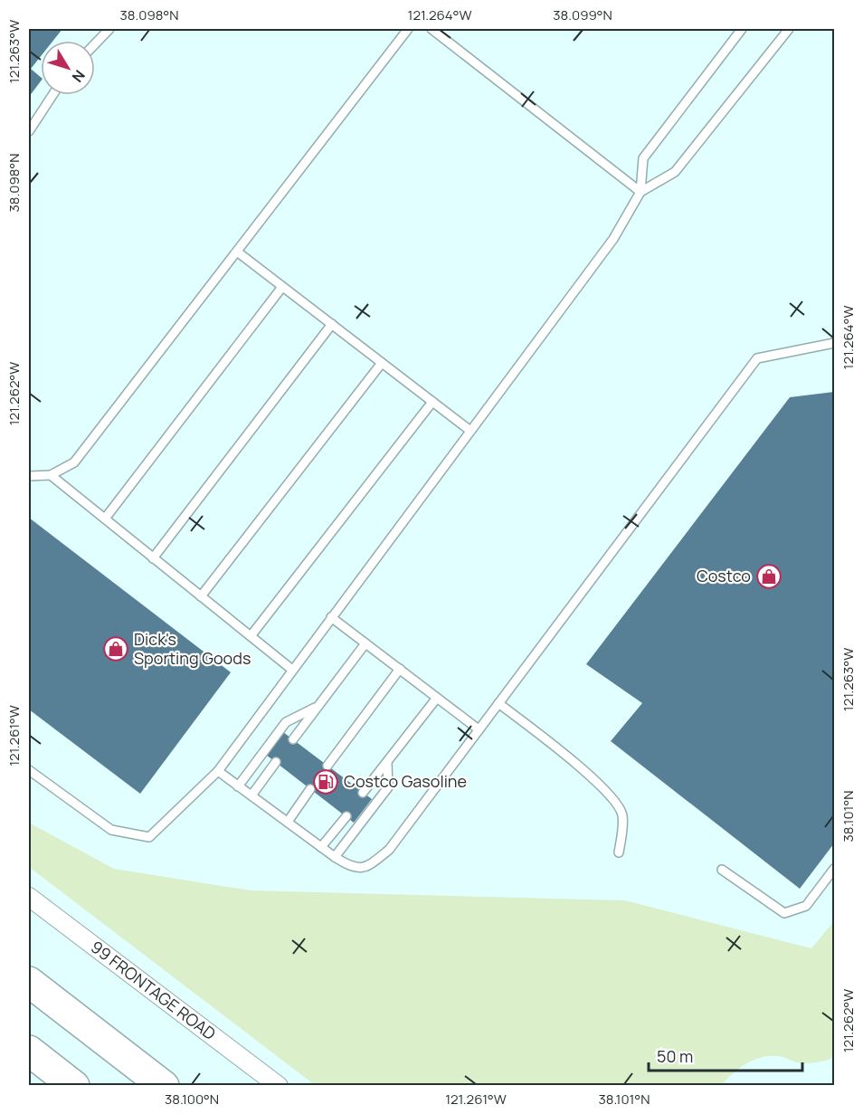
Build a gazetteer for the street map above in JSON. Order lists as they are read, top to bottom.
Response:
{
  "streets": {
    "street": ["99 FRONTAGE ROAD"]
  },
  "places": {
    "shop": ["Costco", "Dick's Sporting Goods"],
    "fuel station": ["Costco Gasoline"]
  },
  "scale_bar": "50 m",
  "north": "bottom right",
  "coordinates": [
    "38.098°N",
    "121.264°W",
    "38.099°N",
    "121.263°W",
    "121.262°W",
    "121.261°W",
    "38.101°N",
    "38.100°N"
  ]
}
